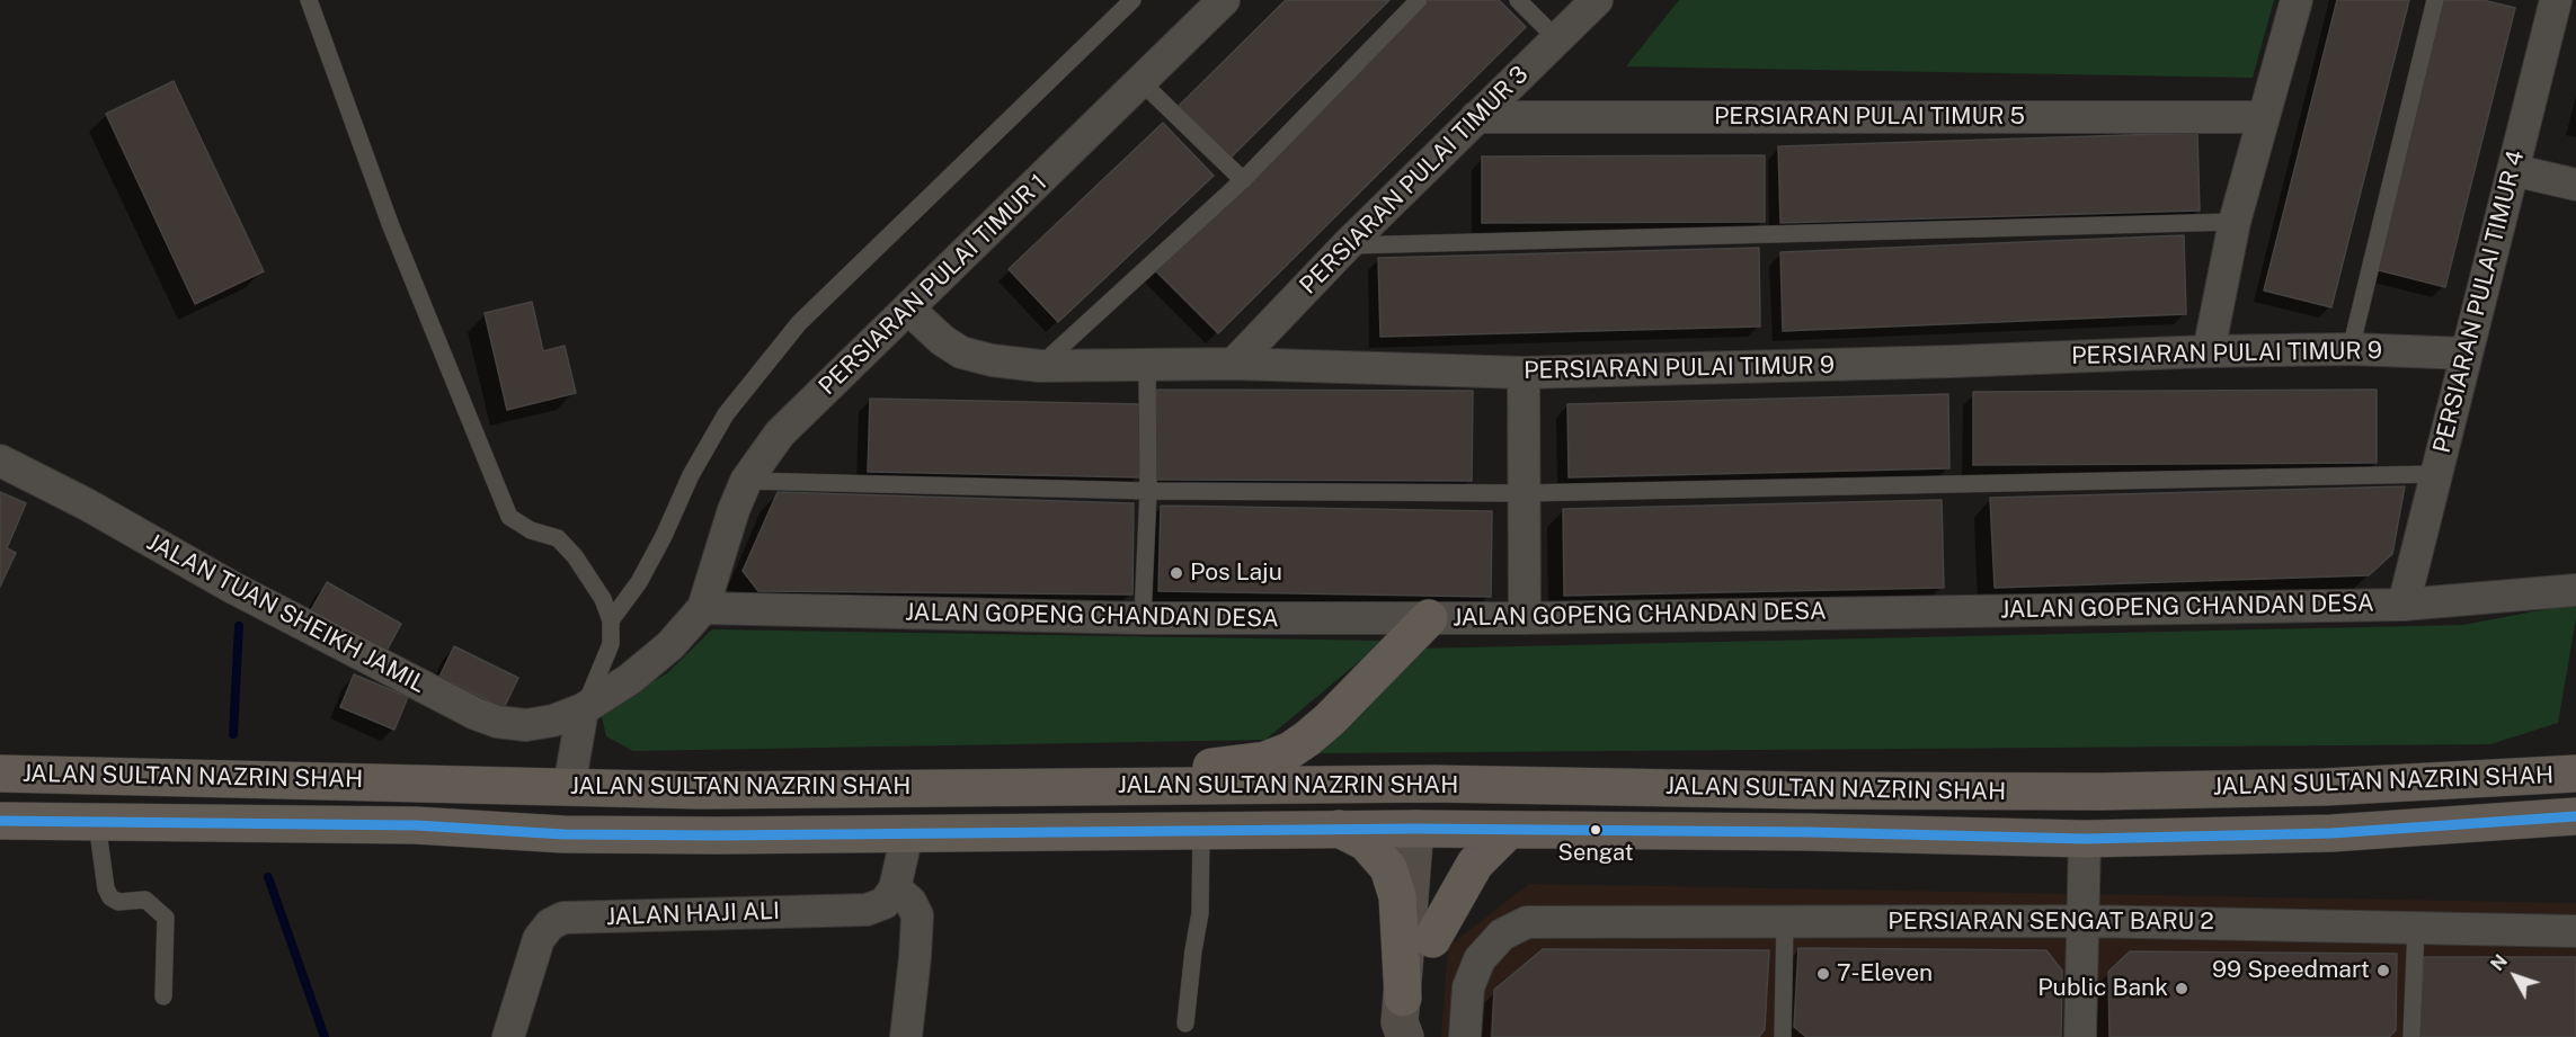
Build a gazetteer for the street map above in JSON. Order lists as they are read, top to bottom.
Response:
{
  "streets": {
    "highway": ["JALAN SULTAN NAZRIN SHAH"],
    "street": [
      "PERSIARAN PULAI TIMUR 5",
      "PERSIARAN PULAI TIMUR 3",
      "PERSIARAN PULAI TIMUR 1",
      "PERSIARAN PULAI TIMUR 4",
      "PERSIARAN PULAI TIMUR 9",
      "JALAN GOPENG CHANDAN DESA",
      "JALAN TUAN SHEIKH JAMIL",
      "JALAN HAJI ALI",
      "PERSIARAN SENGAT BARU 2"
    ]
  },
  "crossings": [
    ["PERSIARAN PULAI TIMUR 5", "PERSIARAN PULAI TIMUR 3"],
    ["PERSIARAN PULAI TIMUR 3", "PERSIARAN PULAI TIMUR 9"],
    ["PERSIARAN PULAI TIMUR 1", "PERSIARAN PULAI TIMUR 9"],
    ["PERSIARAN PULAI TIMUR 1", "JALAN GOPENG CHANDAN DESA"],
    ["PERSIARAN PULAI TIMUR 1", "JALAN TUAN SHEIKH JAMIL"],
    ["PERSIARAN PULAI TIMUR 4", "PERSIARAN PULAI TIMUR 9"],
    ["PERSIARAN PULAI TIMUR 4", "JALAN GOPENG CHANDAN DESA"],
    ["JALAN GOPENG CHANDAN DESA", "JALAN TUAN SHEIKH JAMIL"]
  ],
  "places": [
    "Pos Laju",
    "Sengat",
    "99 Speedmart",
    "7-Eleven",
    "Public Bank"
  ],
  "north": "top left"
}
